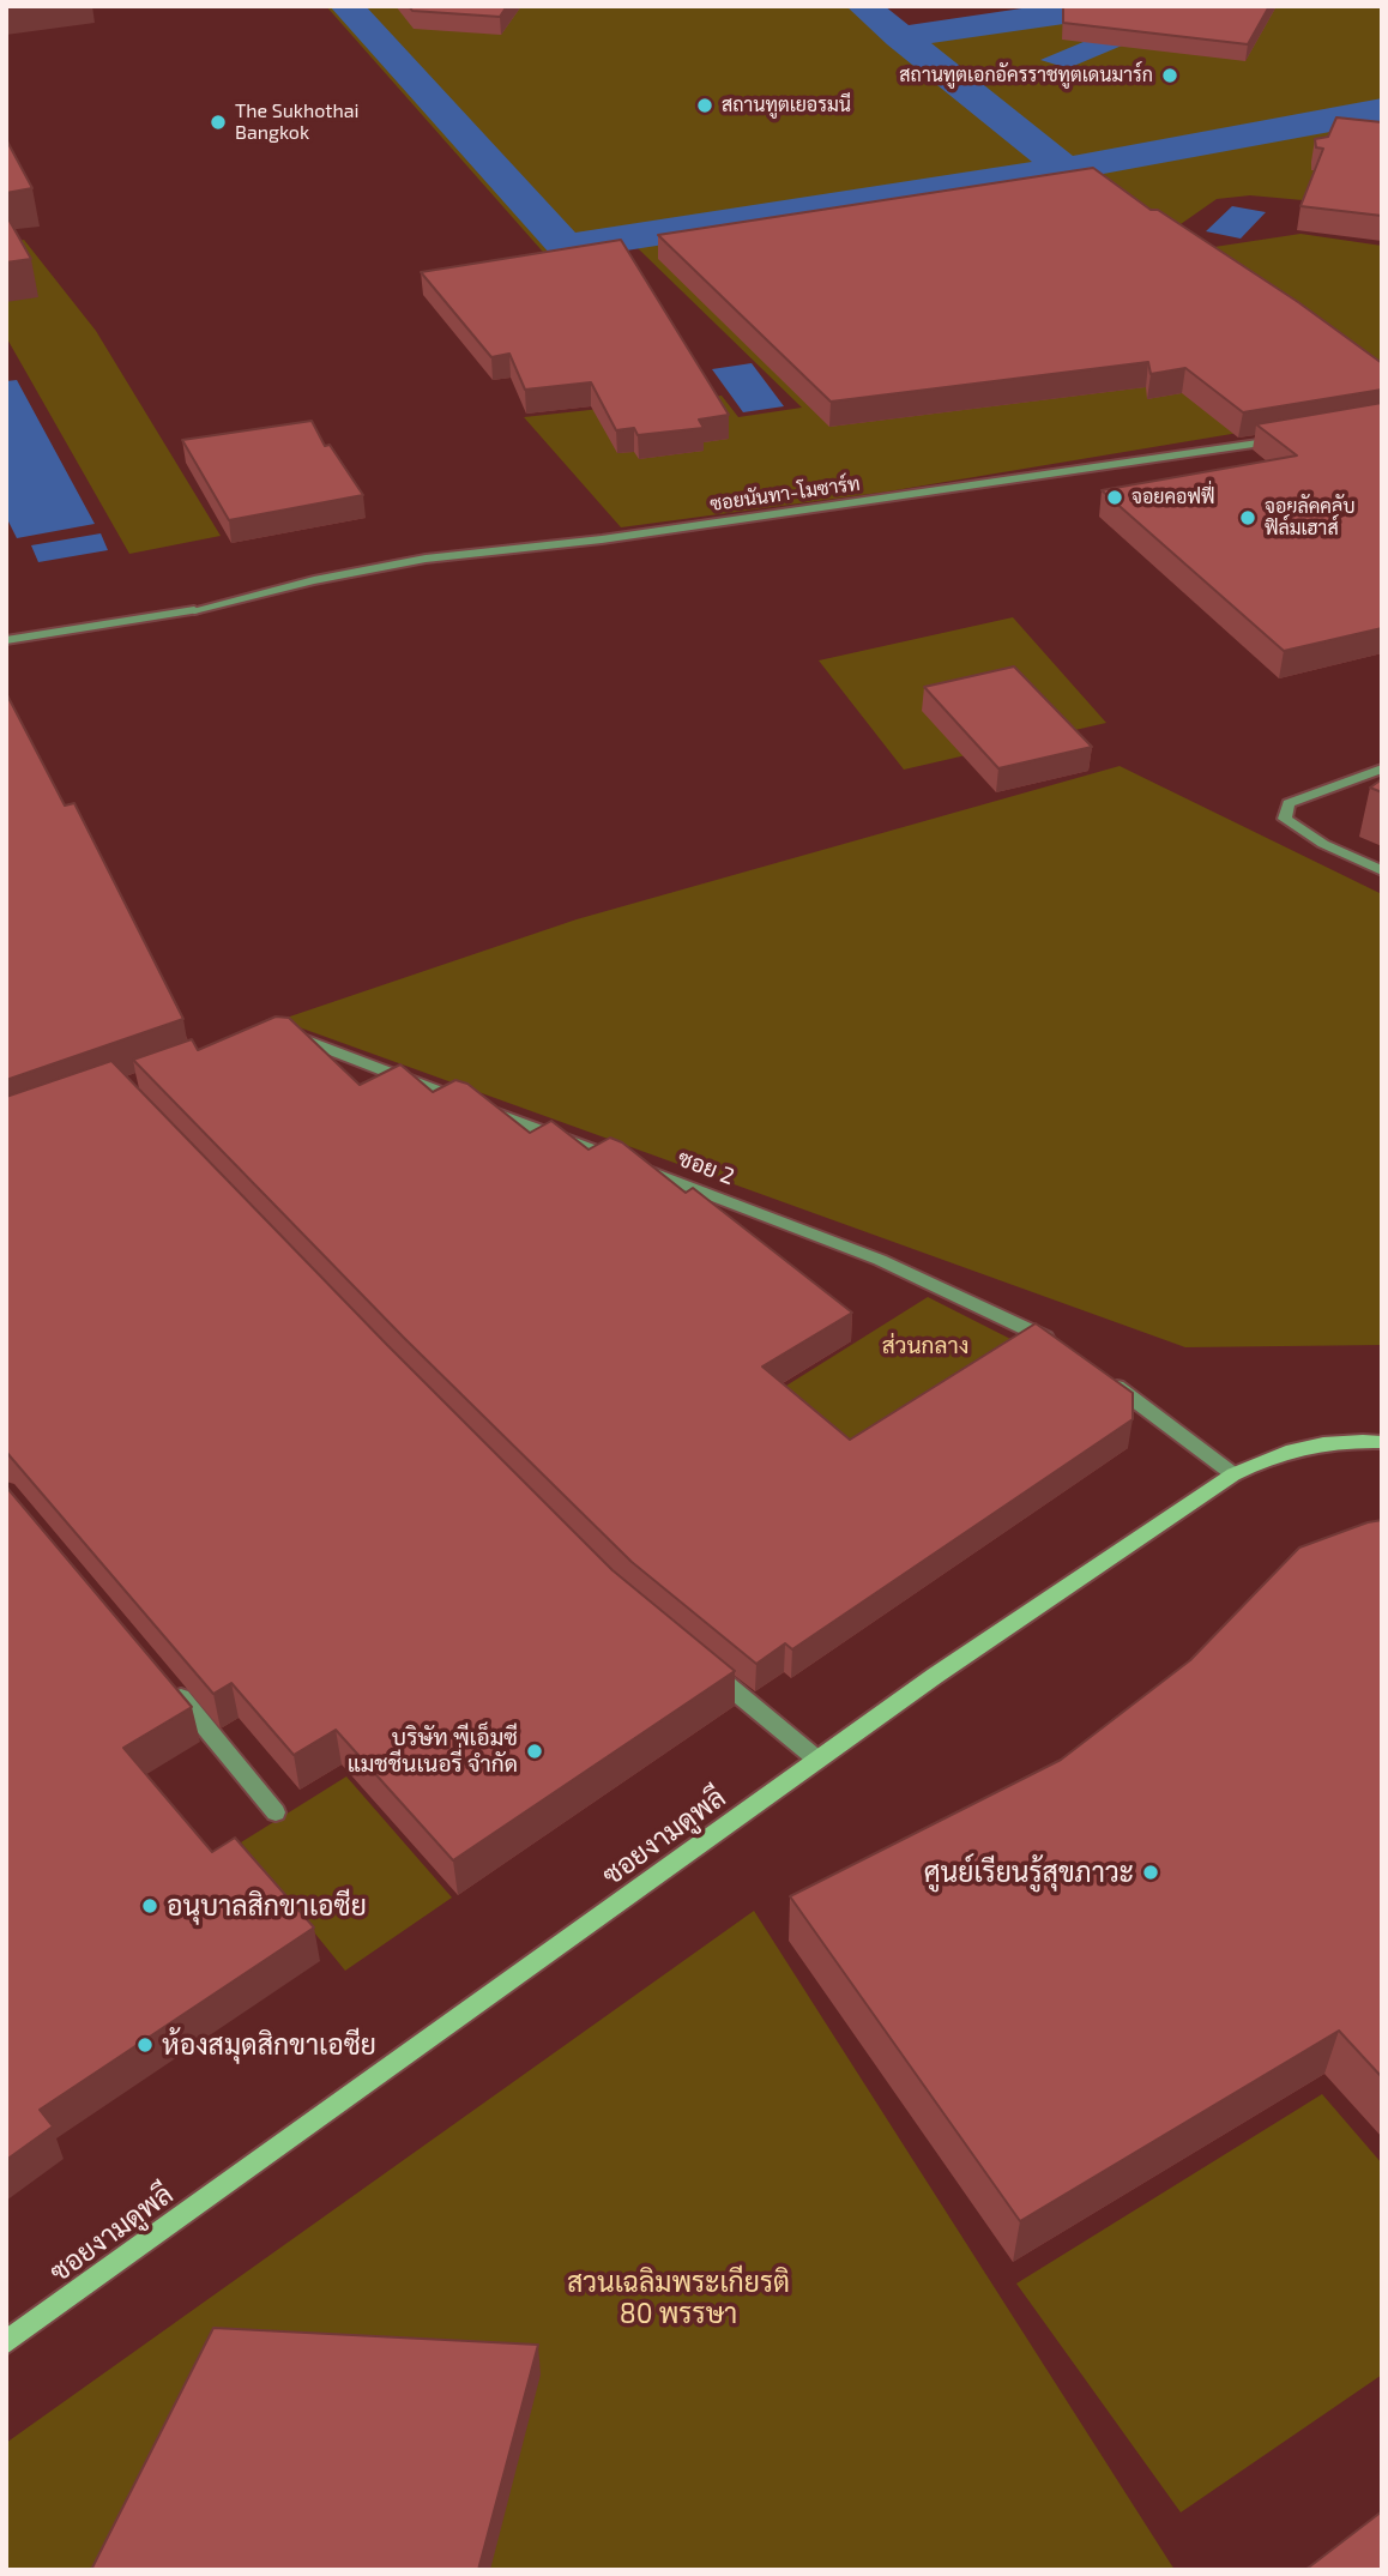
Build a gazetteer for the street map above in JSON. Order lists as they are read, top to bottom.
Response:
{
  "streets": {
    "street": ["ซอยนันทา-โมซาร์ท", "ซอย 2", "ซอยงามดูพลี"]
  },
  "parks": ["ส่วนกลาง", "สวนเฉลิมพระเกียรติ 80 พรรษา"],
  "places": [
    "สถานทูตเอกอัครราชทูตเดนมาร์ก",
    "สถานทูตเยอรมนี",
    "The Sukhothai Bangkok",
    "จอยคอฟฟี่",
    "จอยลัคคลับ ฟิล์มเฮาส์",
    "บริษัท พีเอ็มซี แมชชีนเนอรี่ จำกัด",
    "ศูนย์เรียนรู้สุขภาวะ",
    "อนุบาลสิกขาเอซีย",
    "ห้องสมุดสิกขาเอซีย"
  ]
}
